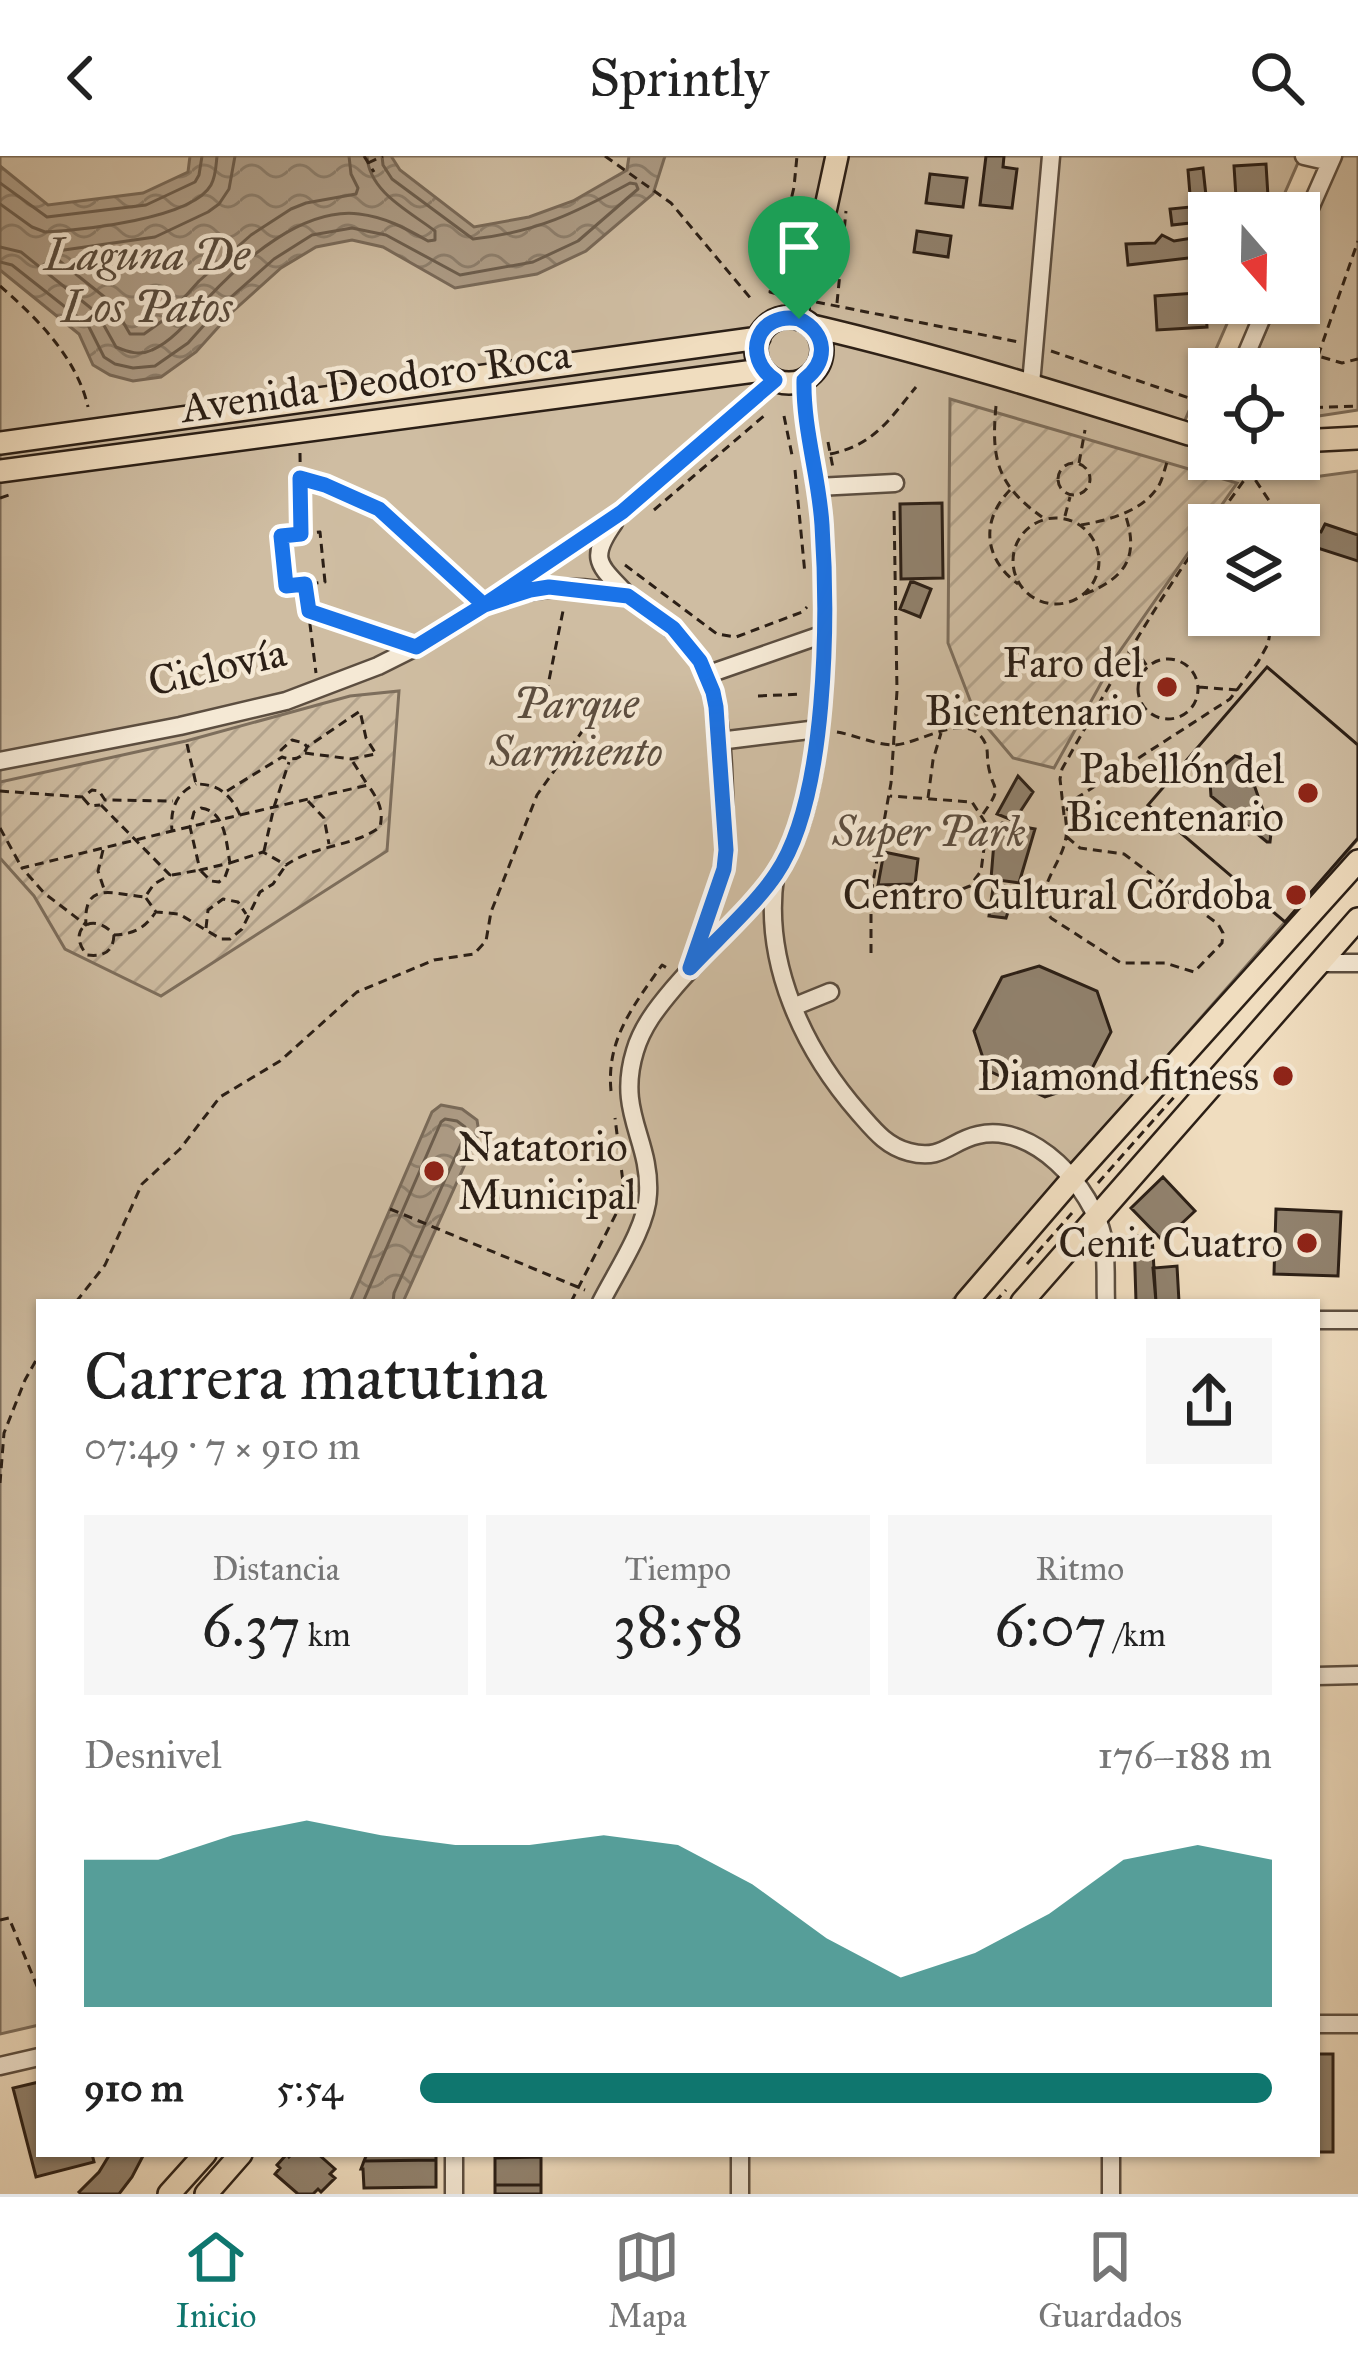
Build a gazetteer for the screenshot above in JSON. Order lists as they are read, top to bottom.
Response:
{
  "streets": {
    "main road": ["Avenida Deodoro Roca"]
  },
  "water": ["Laguna De Los Patos"],
  "parks": ["Parque Sarmiento", "Super Park"],
  "places": [
    "Faro del Bicentenario",
    "Pabellón del Bicentenario",
    "Centro Cultural Córdoba",
    "Diamond fitness",
    "Natatorio Municipal",
    "Cenit Cuatro"
  ],
  "north": "bottom",
  "page": {
    "header": "Sprintly",
    "heading": ["Carrera matutina", "07:49 · 7 × 910 m"],
    "stats": [
      ["Distancia", "6.37 km"],
      ["Tiempo", "38:58"],
      ["Ritmo", "6:07 /km"]
    ],
    "chart": ["Desnivel", "176–188 m"],
    "list": [
      {
        "name": "910 m",
        "note": "5:54"
      }
    ],
    "tabs": ["Inicio", "Mapa", "Guardados"]
  }
}
